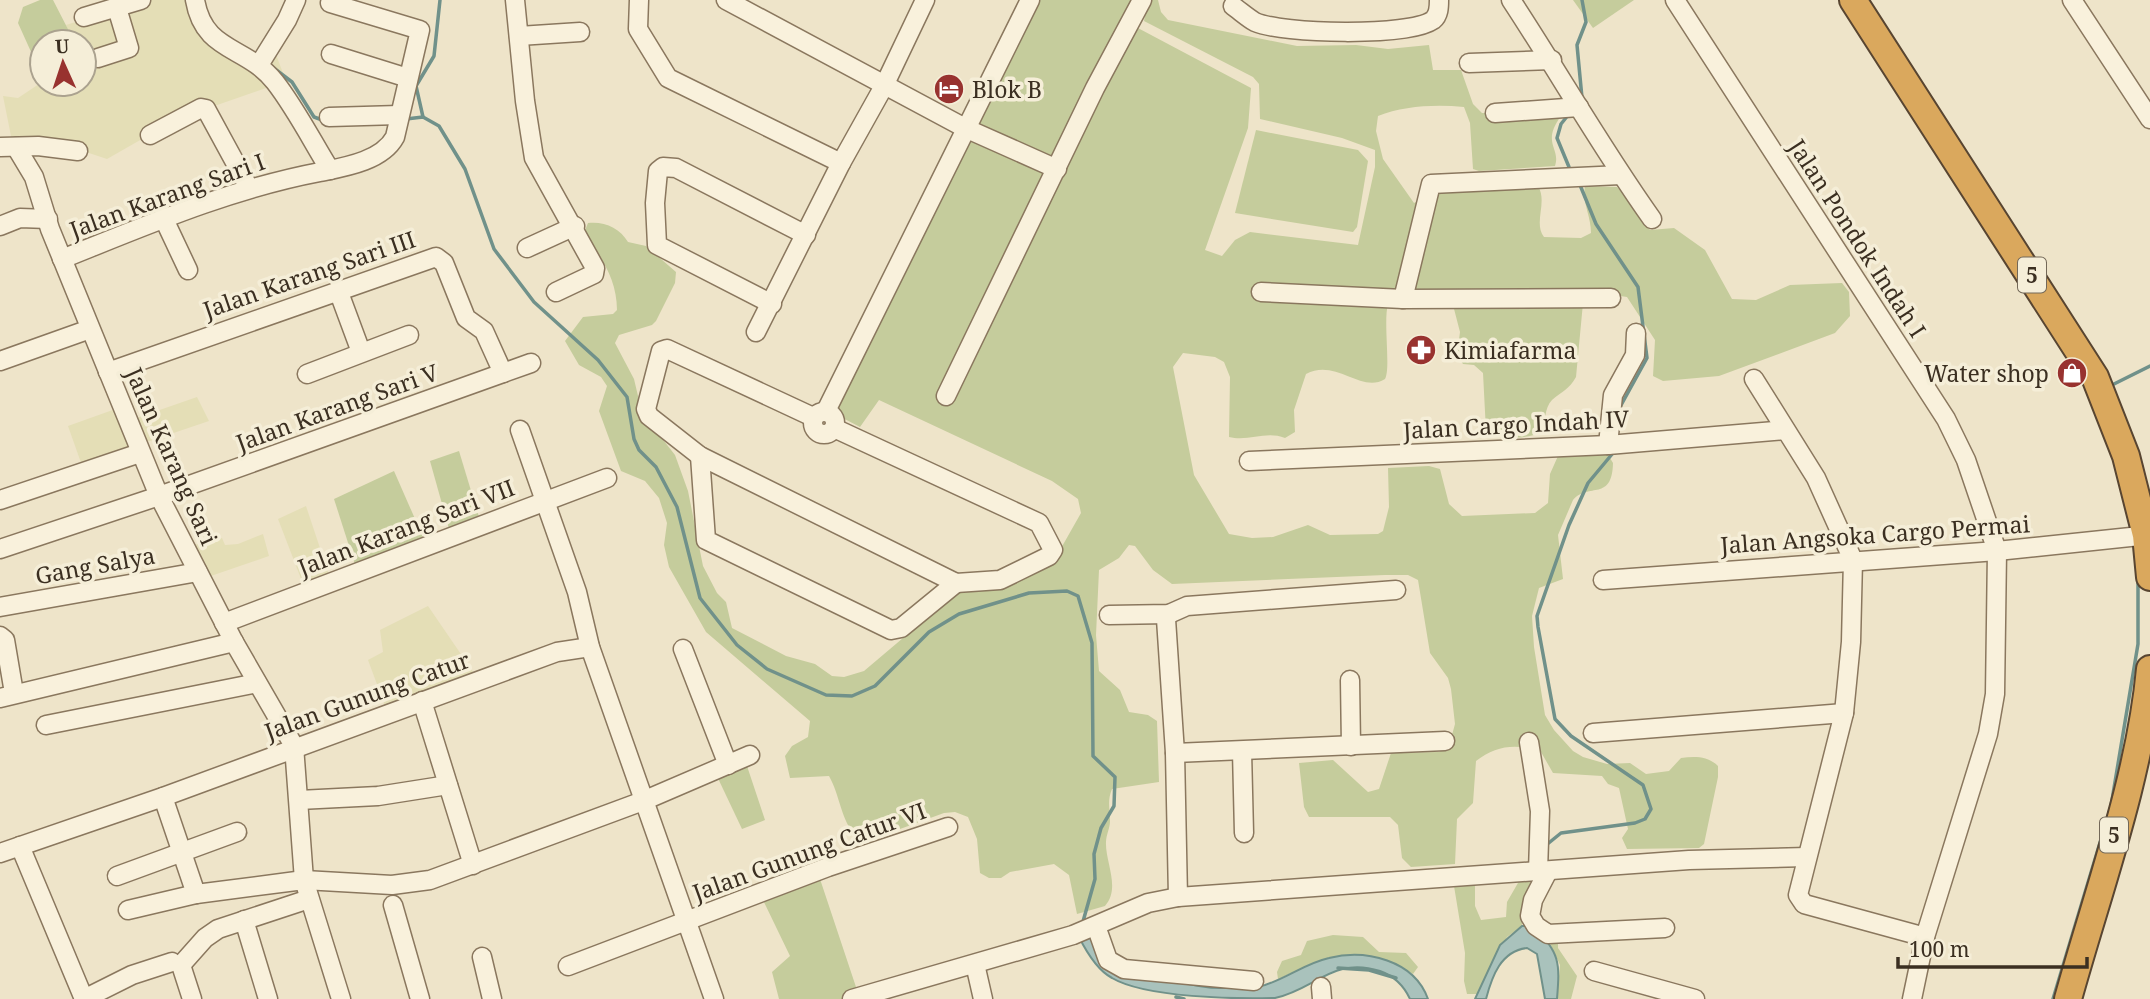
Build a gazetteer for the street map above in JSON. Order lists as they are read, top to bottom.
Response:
{
  "streets": {
    "highway": ["5"],
    "street": [
      "Jalan Karang Sari I",
      "Jalan Pondok Indah I",
      "Jalan Karang Sari III",
      "Jalan Karang Sari V",
      "Jalan Cargo Indah IV",
      "Jalan Karang Sari",
      "Jalan Karang Sari VII",
      "Jalan Angsoka Cargo Permai",
      "Gang Salya",
      "Jalan Gunung Catur",
      "Jalan Gunung Catur VI"
    ]
  },
  "crossings": [
    ["Jalan Karang Sari I", "Jalan Karang Sari"],
    ["Jalan Pondok Indah I", "Jalan Angsoka Cargo Permai"],
    ["Jalan Karang Sari III", "Jalan Karang Sari V"],
    ["Jalan Karang Sari III", "Jalan Karang Sari"],
    ["5", "Jalan Angsoka Cargo Permai"],
    ["Jalan Karang Sari V", "Jalan Karang Sari"],
    ["Jalan Karang Sari", "Jalan Karang Sari VII"],
    ["Jalan Karang Sari", "Gang Salya"],
    ["Jalan Karang Sari", "Jalan Gunung Catur"]
  ],
  "places": {
    "hotel": ["Blok B"],
    "pharmacy": ["Kimiafarma"],
    "shop": ["Water shop"]
  },
  "scale_bar": "100 m",
  "north": "top"
}
